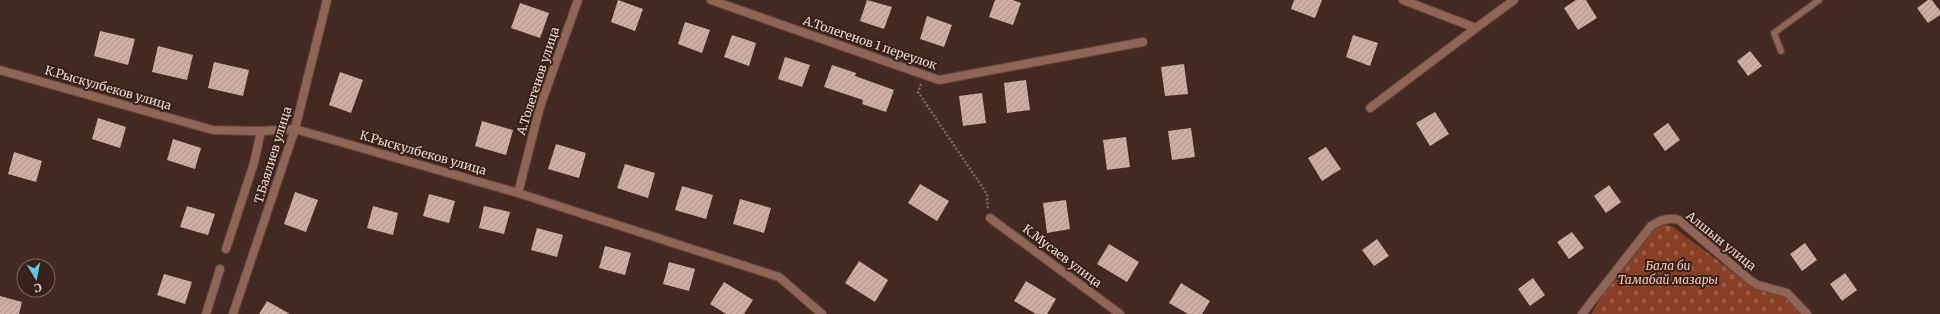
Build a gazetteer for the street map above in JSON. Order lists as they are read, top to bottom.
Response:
{
  "streets": {
    "street": [
      "А.Толегенов 1 переулок",
      "А.Толегенов улица",
      "К.Рыскулбеков улица",
      "Т.Баялиев улица",
      "Алшын улица",
      "К.Мусаев улица"
    ]
  },
  "crossings": [
    ["А.Толегенов улица", "К.Рыскулбеков улица"],
    ["К.Рыскулбеков улица", "Т.Баялиев улица"]
  ],
  "parks": ["Бала би Тамабай мазары"],
  "north": "bottom"
}
